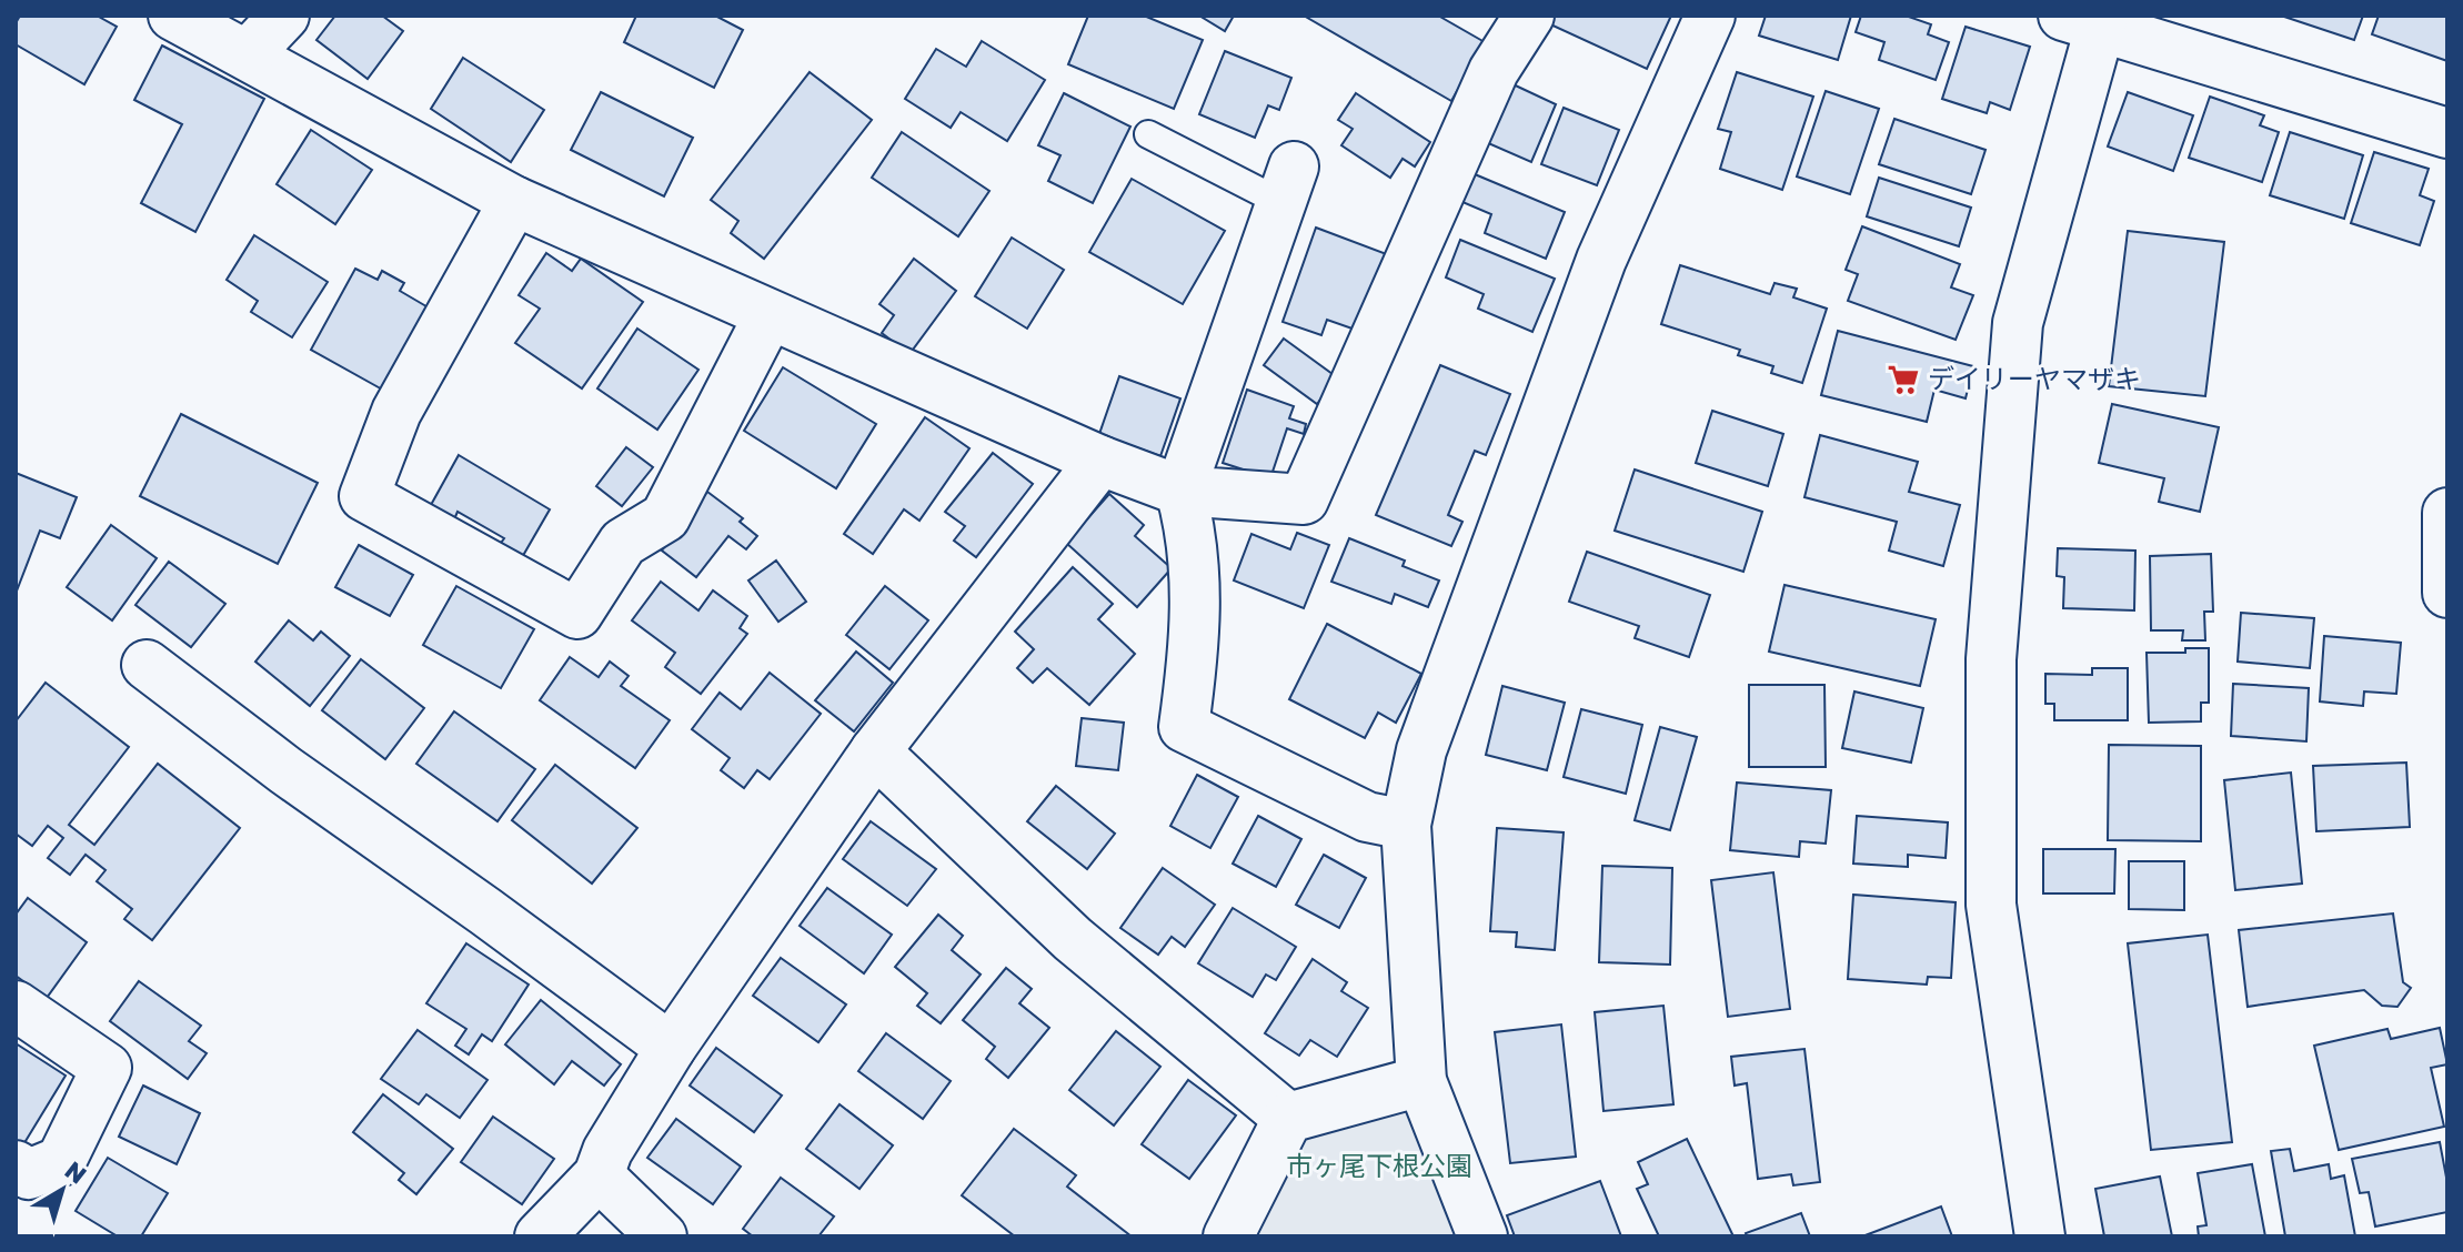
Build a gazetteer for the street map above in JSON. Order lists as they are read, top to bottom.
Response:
{
  "parks": ["市ヶ尾下根公園"],
  "places": {
    "supermarket": ["デイリーヤマザキ"]
  },
  "north": "top right"
}
